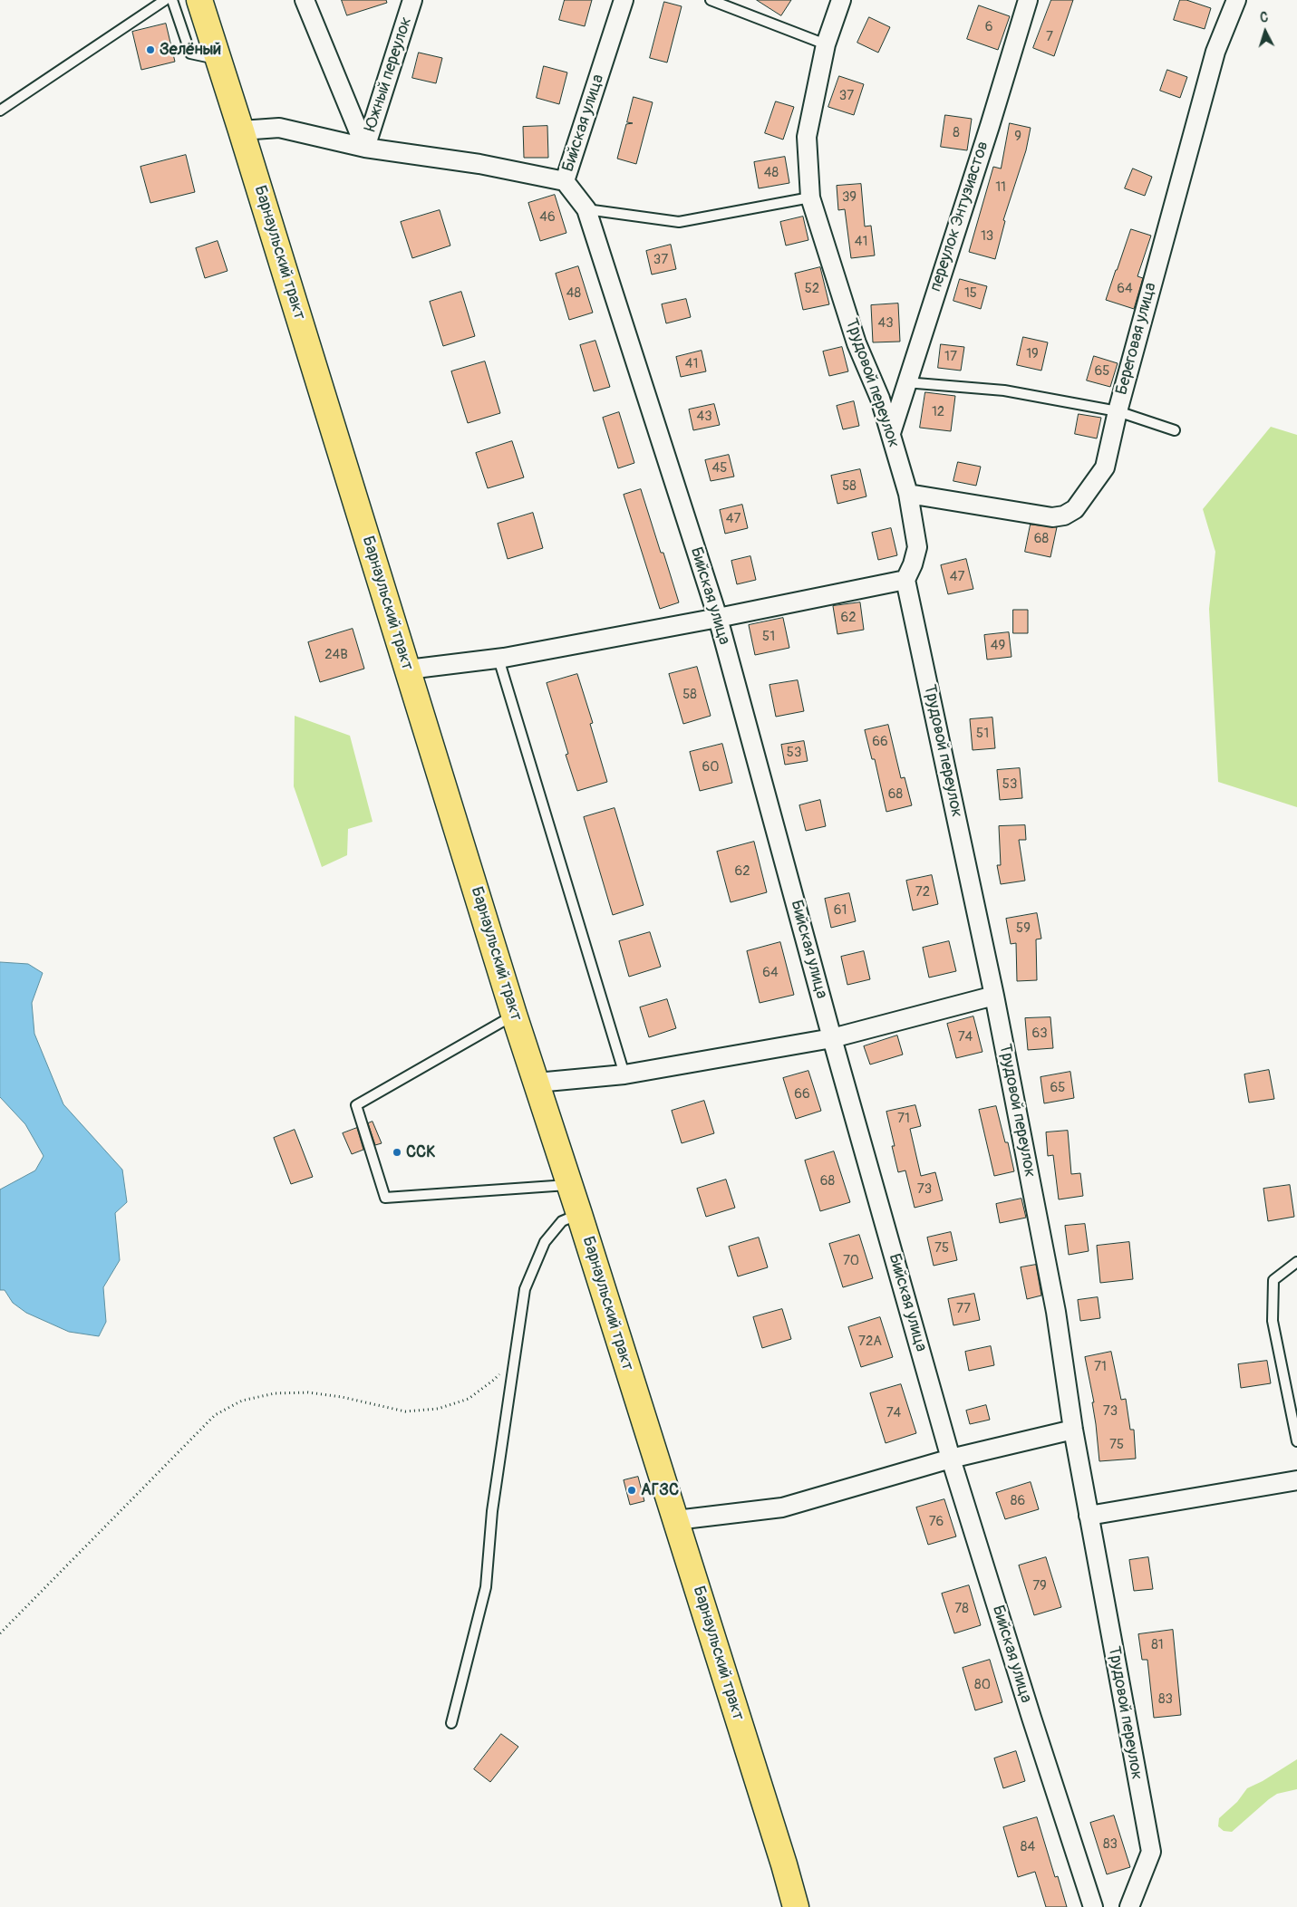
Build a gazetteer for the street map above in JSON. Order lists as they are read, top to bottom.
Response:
{
  "streets": {
    "main road": ["Барнаульский тракт"],
    "street": [
      "Южный переулок",
      "Бийская улица",
      "переулок Энтузиастов",
      "Береговая улица",
      "Трудовой переулок"
    ]
  },
  "crossings": [
    ["переулок Энтузиастов", "Трудовой переулок"],
    ["Береговая улица", "Трудовой переулок"]
  ],
  "places": ["Зелёный", "ССК", "АГЗС"],
  "house_numbers": [
    "6",
    "7",
    "37",
    "8",
    "9",
    "48",
    "11",
    "39",
    "46",
    "13",
    "41",
    "37",
    "52",
    "64",
    "48",
    "15",
    "43",
    "19",
    "17",
    "41",
    "65",
    "12",
    "43",
    "45",
    "58",
    "47",
    "68",
    "47",
    "62",
    "51",
    "49",
    "24В",
    "58",
    "51",
    "66",
    "53",
    "60",
    "53",
    "68",
    "62",
    "72",
    "61",
    "59",
    "64",
    "63",
    "74",
    "65",
    "66",
    "71",
    "68",
    "73",
    "75",
    "70",
    "77",
    "72А",
    "71",
    "73",
    "74",
    "75",
    "86",
    "76",
    "79",
    "78",
    "81",
    "80",
    "83",
    "83",
    "84"
  ],
  "north": "top"
}
